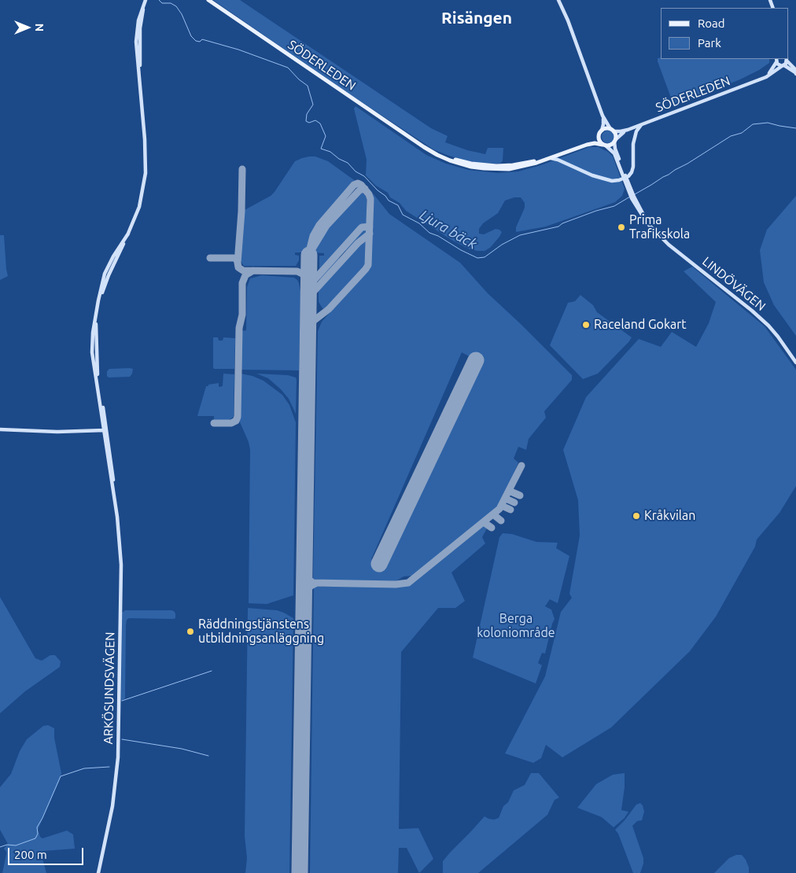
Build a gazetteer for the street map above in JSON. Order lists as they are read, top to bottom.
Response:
{
  "streets": {
    "main road": ["SÖDERLEDEN", "LINDÖVÄGEN", "ARKÖSUNDSVÄGEN"]
  },
  "crossings": [
    ["SÖDERLEDEN", "LINDÖVÄGEN"]
  ],
  "districts": ["Risängen"],
  "water": ["Ljura bäck"],
  "parks": ["Berga koloniområde"],
  "places": [
    "Prima Trafikskola",
    "Raceland Gokart",
    "Kråkvilan",
    "Räddningstjänstens utbildningsanläggning"
  ],
  "legend": ["Road", "Park"],
  "scale_bar": "200 m",
  "north": "right"
}
